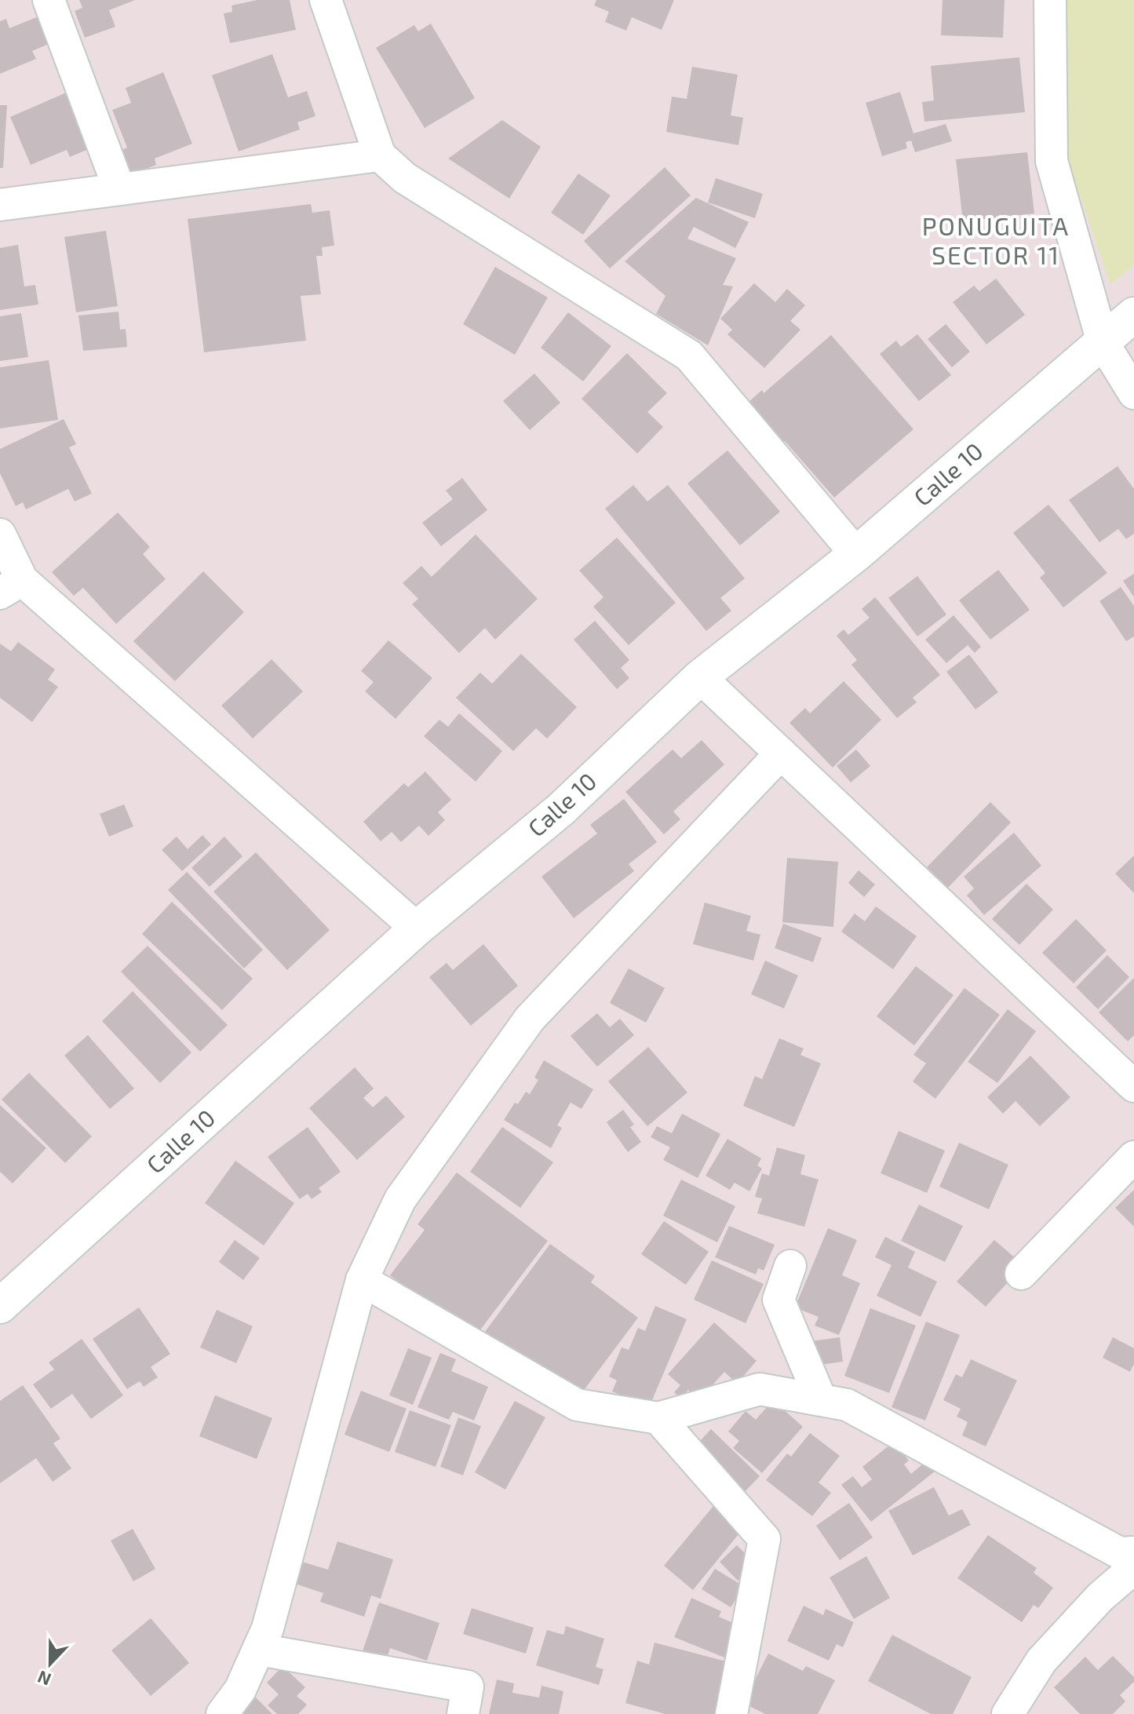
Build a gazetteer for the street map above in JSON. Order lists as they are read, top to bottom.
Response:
{
  "streets": {
    "main road": ["Calle 10"]
  },
  "districts": ["PONUGUITA SECTOR 11"],
  "north": "bottom"
}
